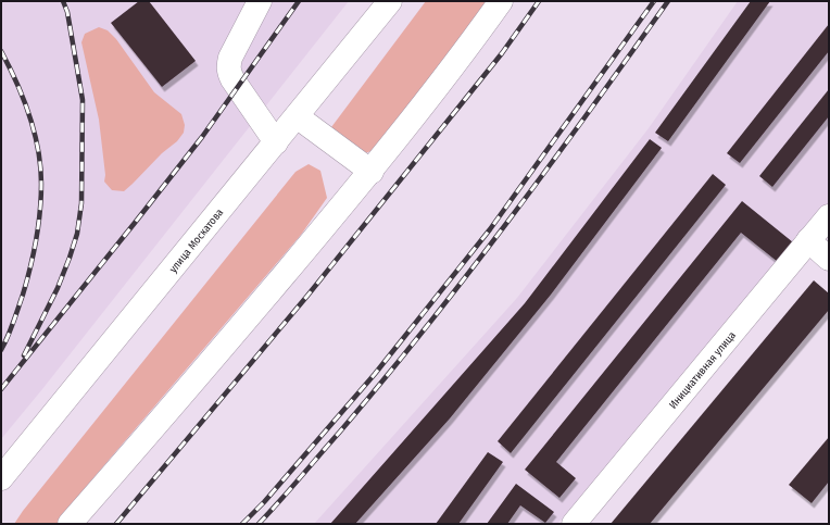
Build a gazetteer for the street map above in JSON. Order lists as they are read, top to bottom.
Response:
{
  "streets": {
    "main road": ["улица Москатова", "Инициативная улица"]
  }
}
